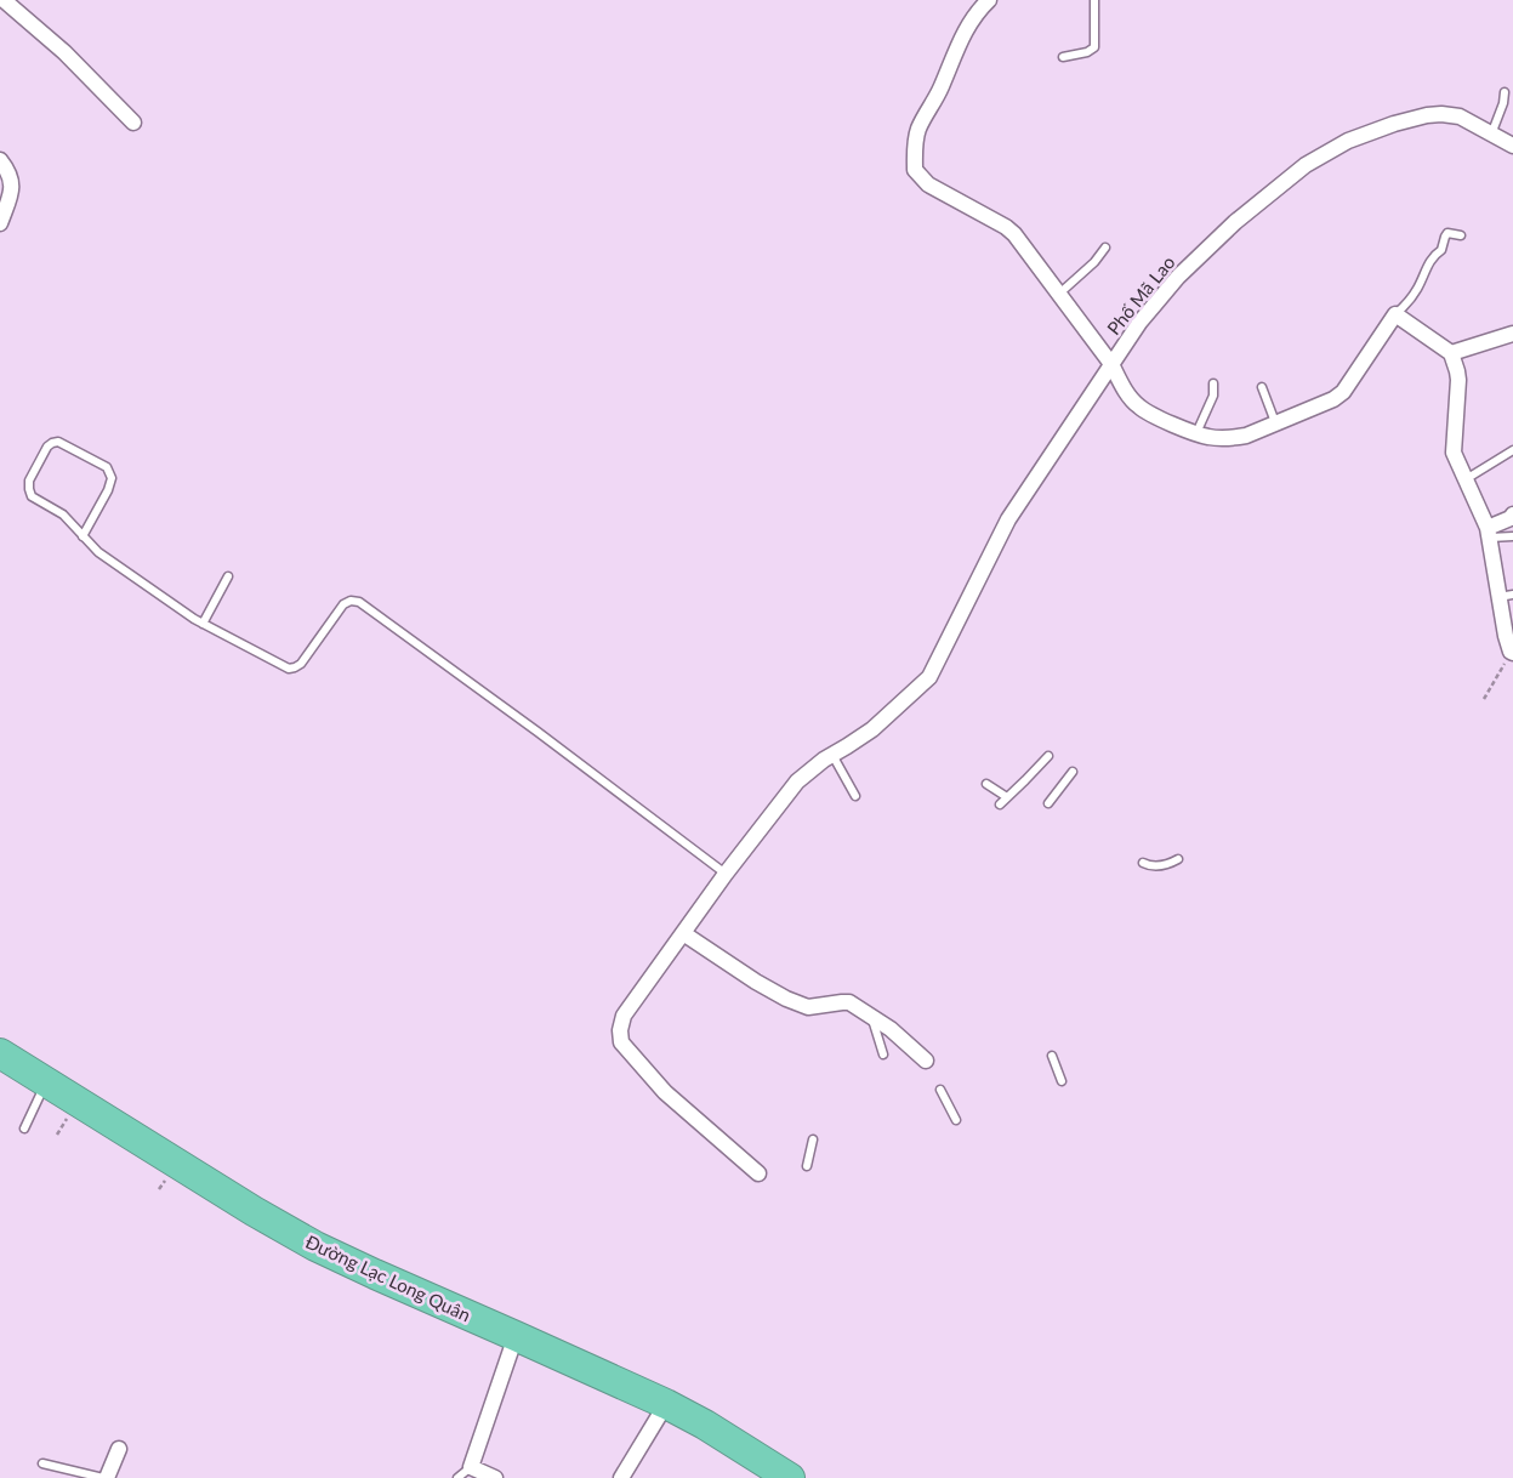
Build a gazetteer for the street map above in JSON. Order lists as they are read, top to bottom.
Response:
{
  "streets": {
    "highway": ["Đường Lạc Long Quân"],
    "street": ["Phố Mã Lao"]
  }
}
